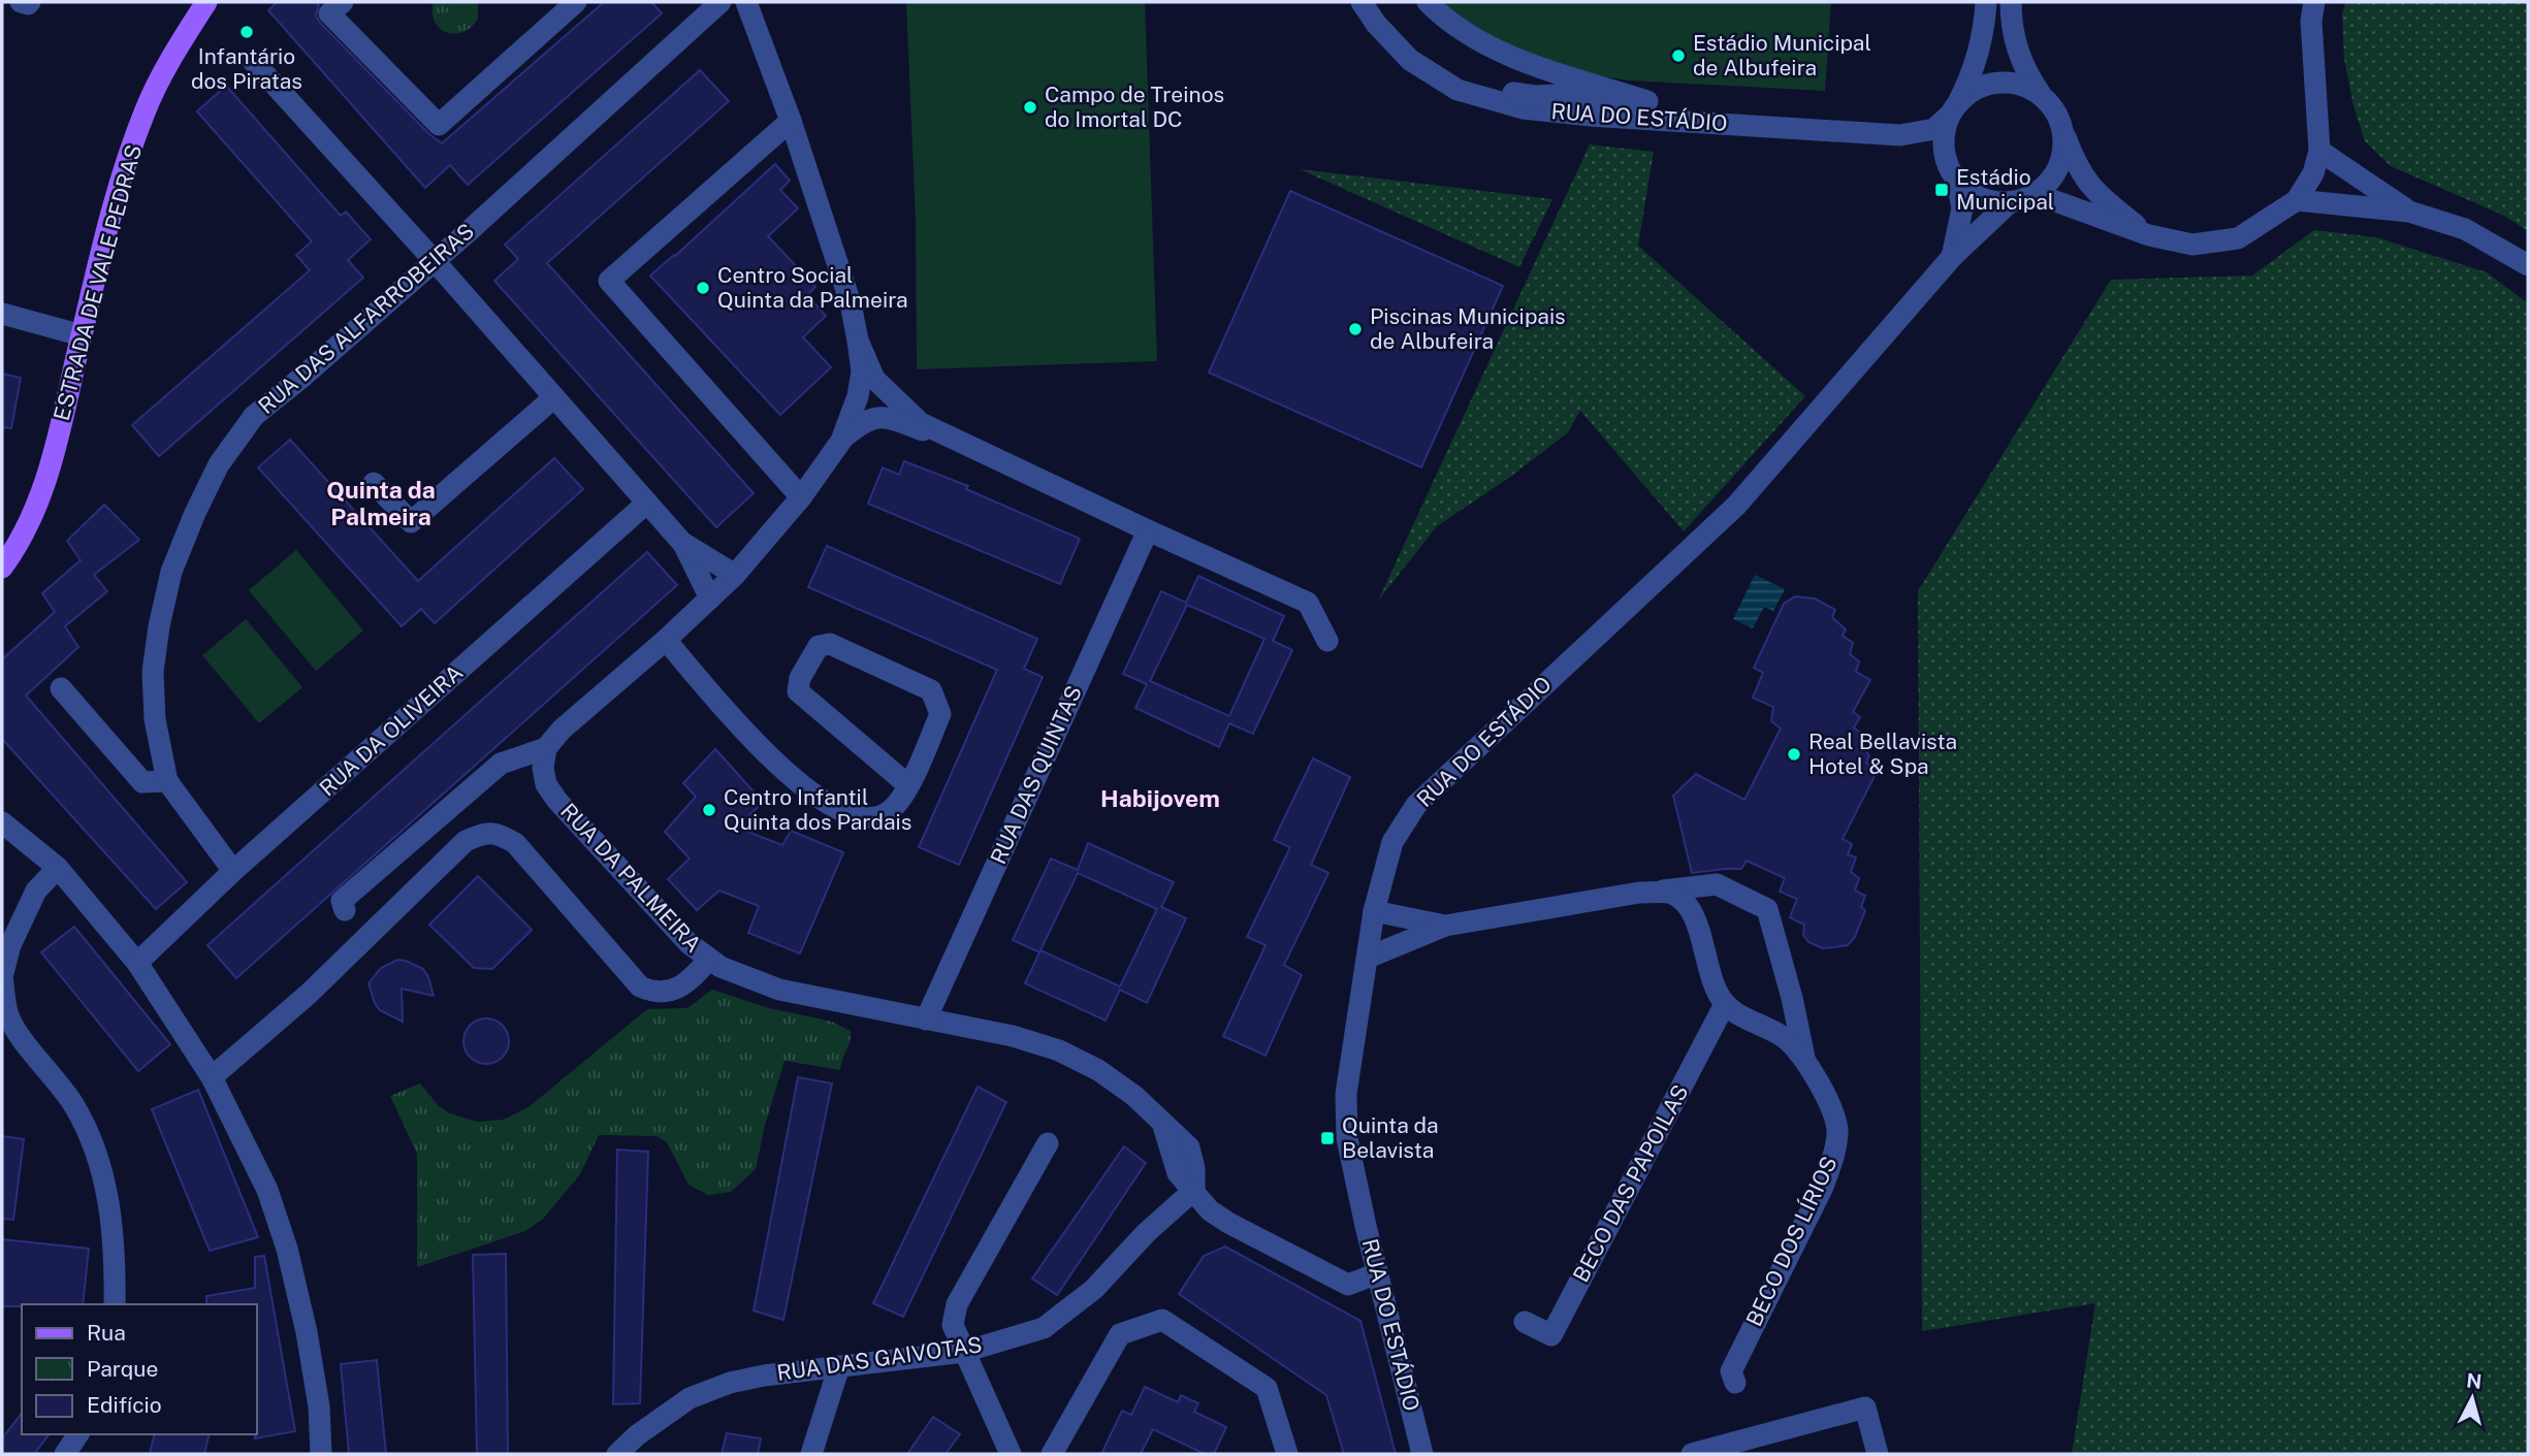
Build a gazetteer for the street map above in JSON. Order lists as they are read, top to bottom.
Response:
{
  "streets": {
    "main road": ["ESTRADA DE VALE PEDRAS"],
    "street": [
      "RUA DO ESTÁDIO",
      "RUA DAS ALFARROBEIRAS",
      "RUA DA OLIVEIRA",
      "RUA DAS QUINTAS",
      "RUA DA PALMEIRA",
      "BECO DAS PAPOILAS",
      "BECO DOS LÍRIOS",
      "RUA DAS GAIVOTAS"
    ]
  },
  "crossings": [
    ["RUA DO ESTÁDIO", "RUA DA PALMEIRA"],
    ["RUA DAS ALFARROBEIRAS", "RUA DA OLIVEIRA"],
    ["RUA DAS QUINTAS", "RUA DA PALMEIRA"],
    ["RUA DA PALMEIRA", "RUA DAS GAIVOTAS"]
  ],
  "districts": ["Quinta da Palmeira", "Habijovem"],
  "places": {
    "other": [
      "Infantário dos Piratas",
      "Estádio Municipal de Albufeira",
      "Campo de Treinos do Imortal DC",
      "Centro Social Quinta da Palmeira",
      "Piscinas Municipais de Albufeira",
      "Real Bellavista Hotel & Spa",
      "Centro Infantil Quinta dos Pardais"
    ],
    "transit": ["Estádio Municipal", "Quinta da Belavista"]
  },
  "legend": ["Rua", "Parque", "Edifício"],
  "north": "top"
}
